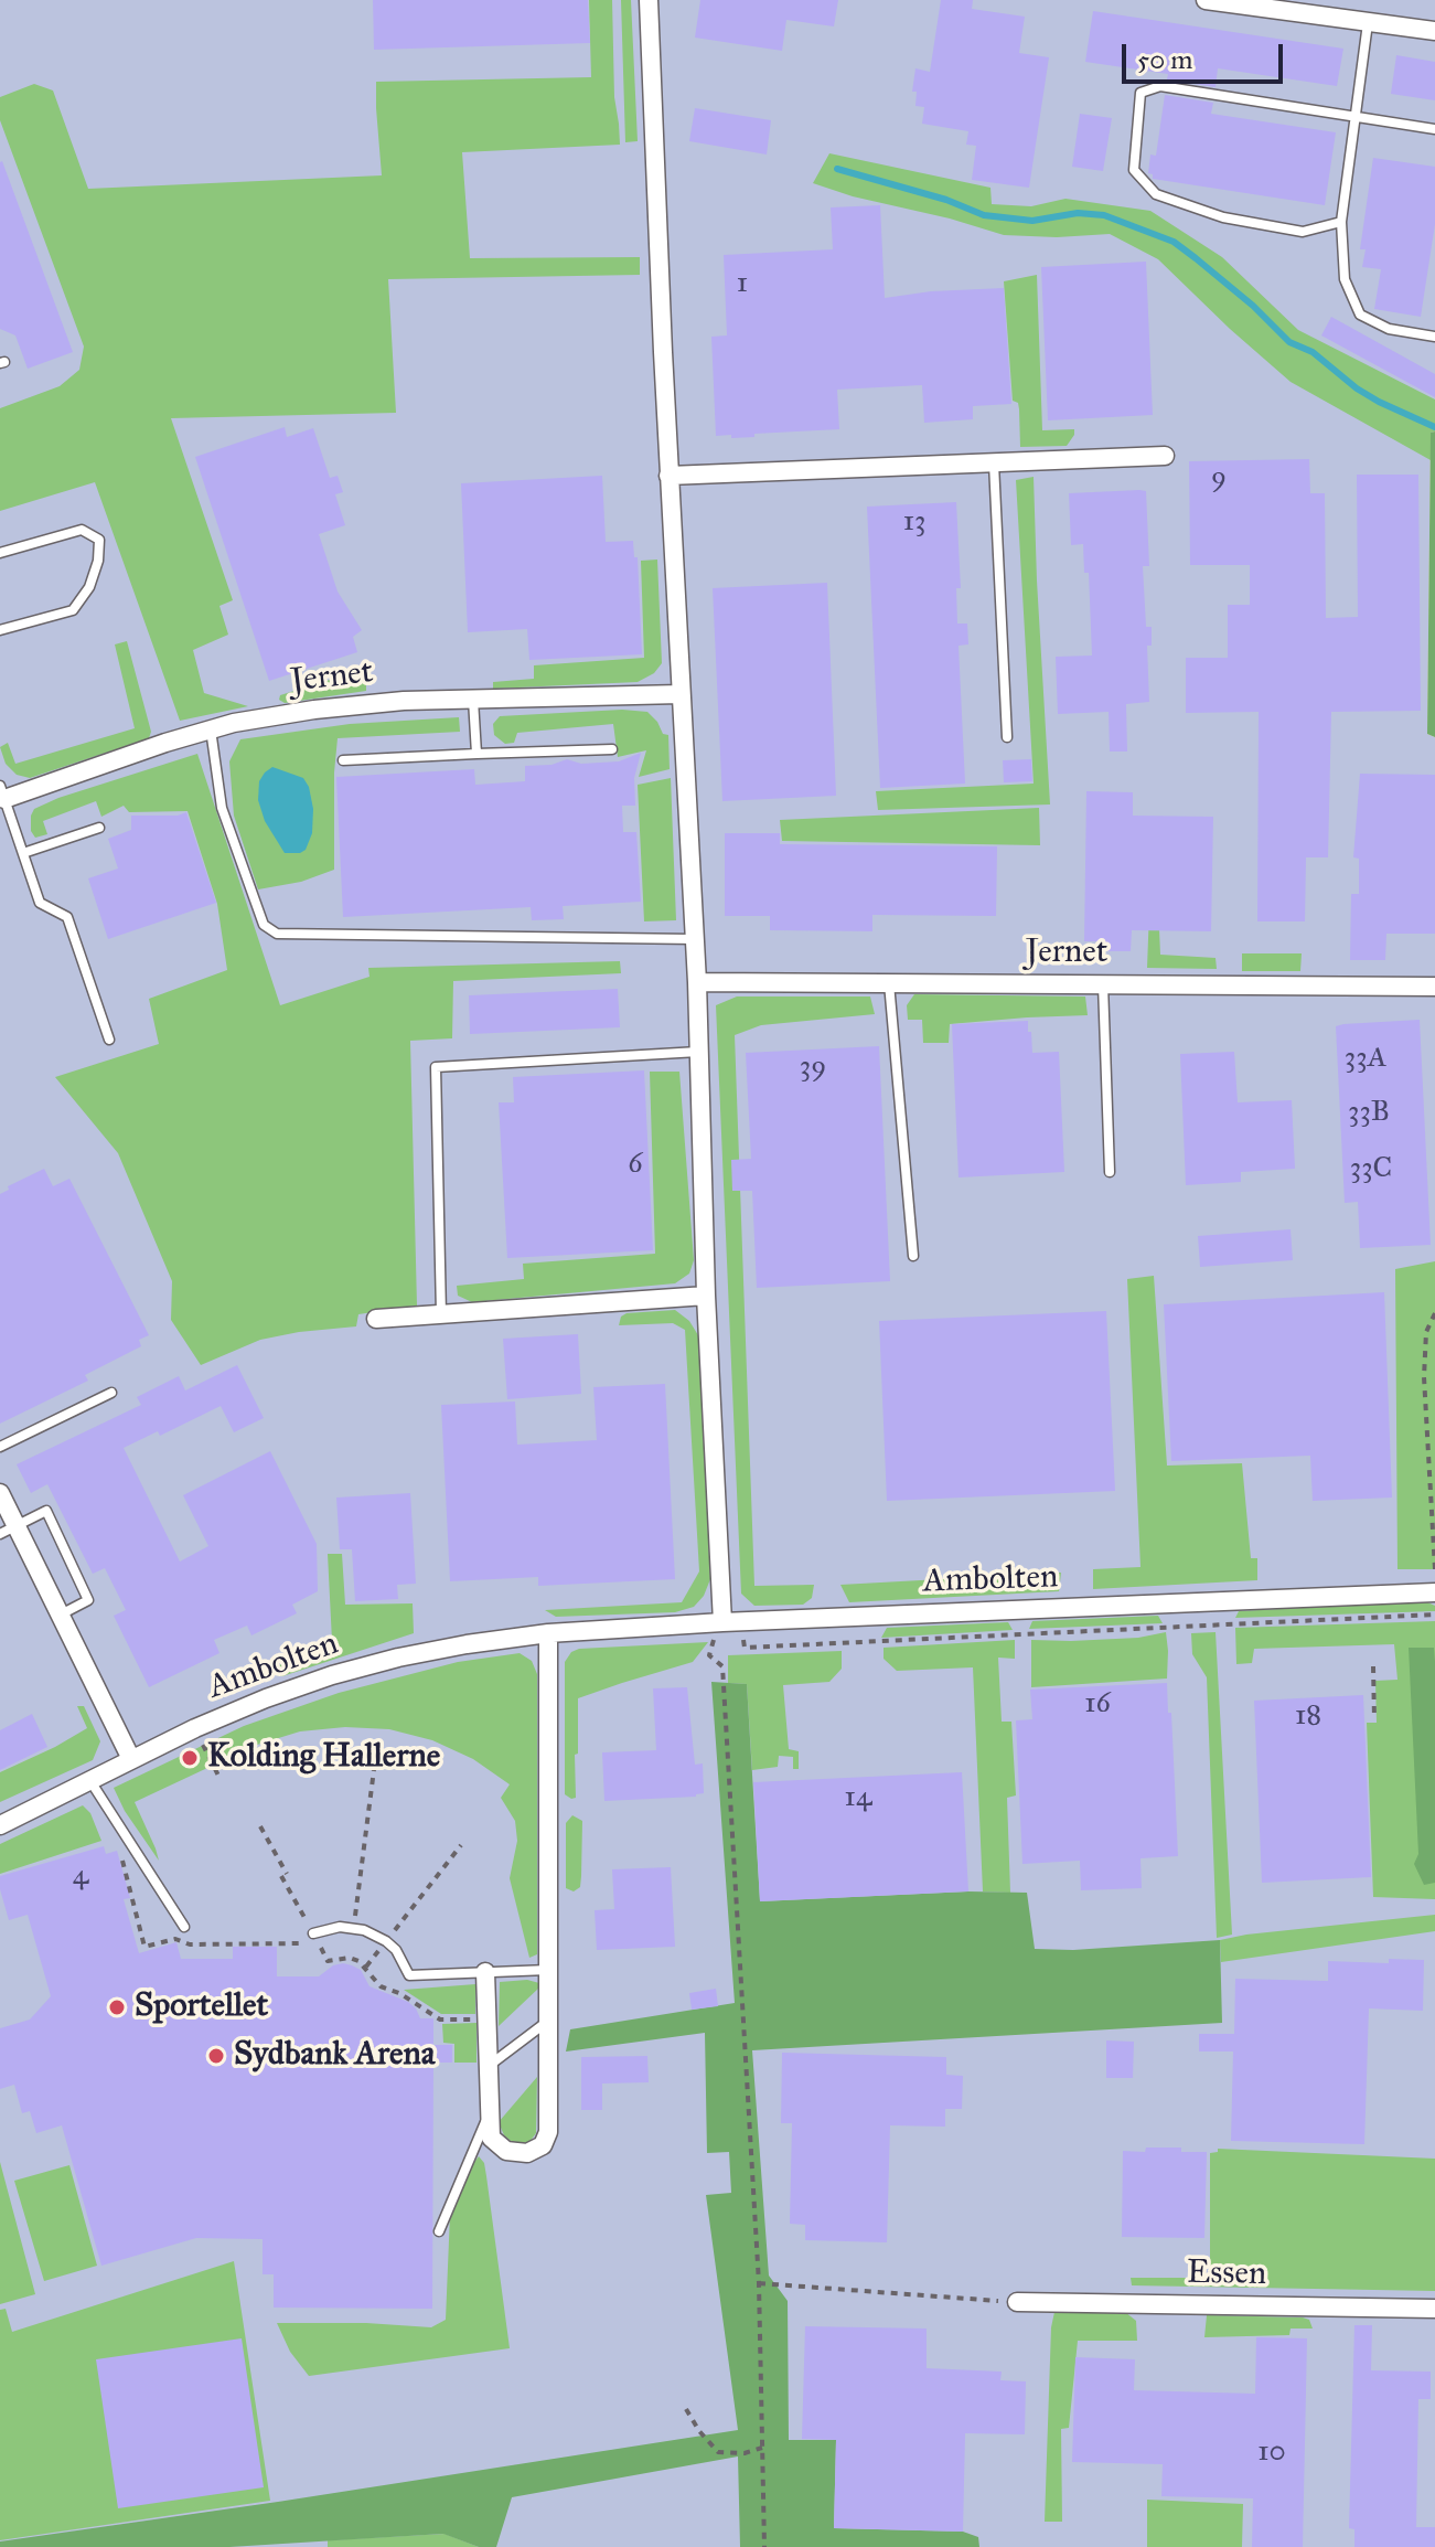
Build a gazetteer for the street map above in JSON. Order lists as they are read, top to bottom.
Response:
{
  "streets": {
    "street": ["Jernet", "Ambolten", "Essen"]
  },
  "places": ["Kolding Hallerne", "Sportellet", "Sydbank Arena"],
  "house_numbers": [
    "1",
    "9",
    "13",
    "33A",
    "39",
    "33B",
    "6",
    "33C",
    "16",
    "18",
    "14",
    "4",
    "10"
  ],
  "scale_bar": "50 m"
}
